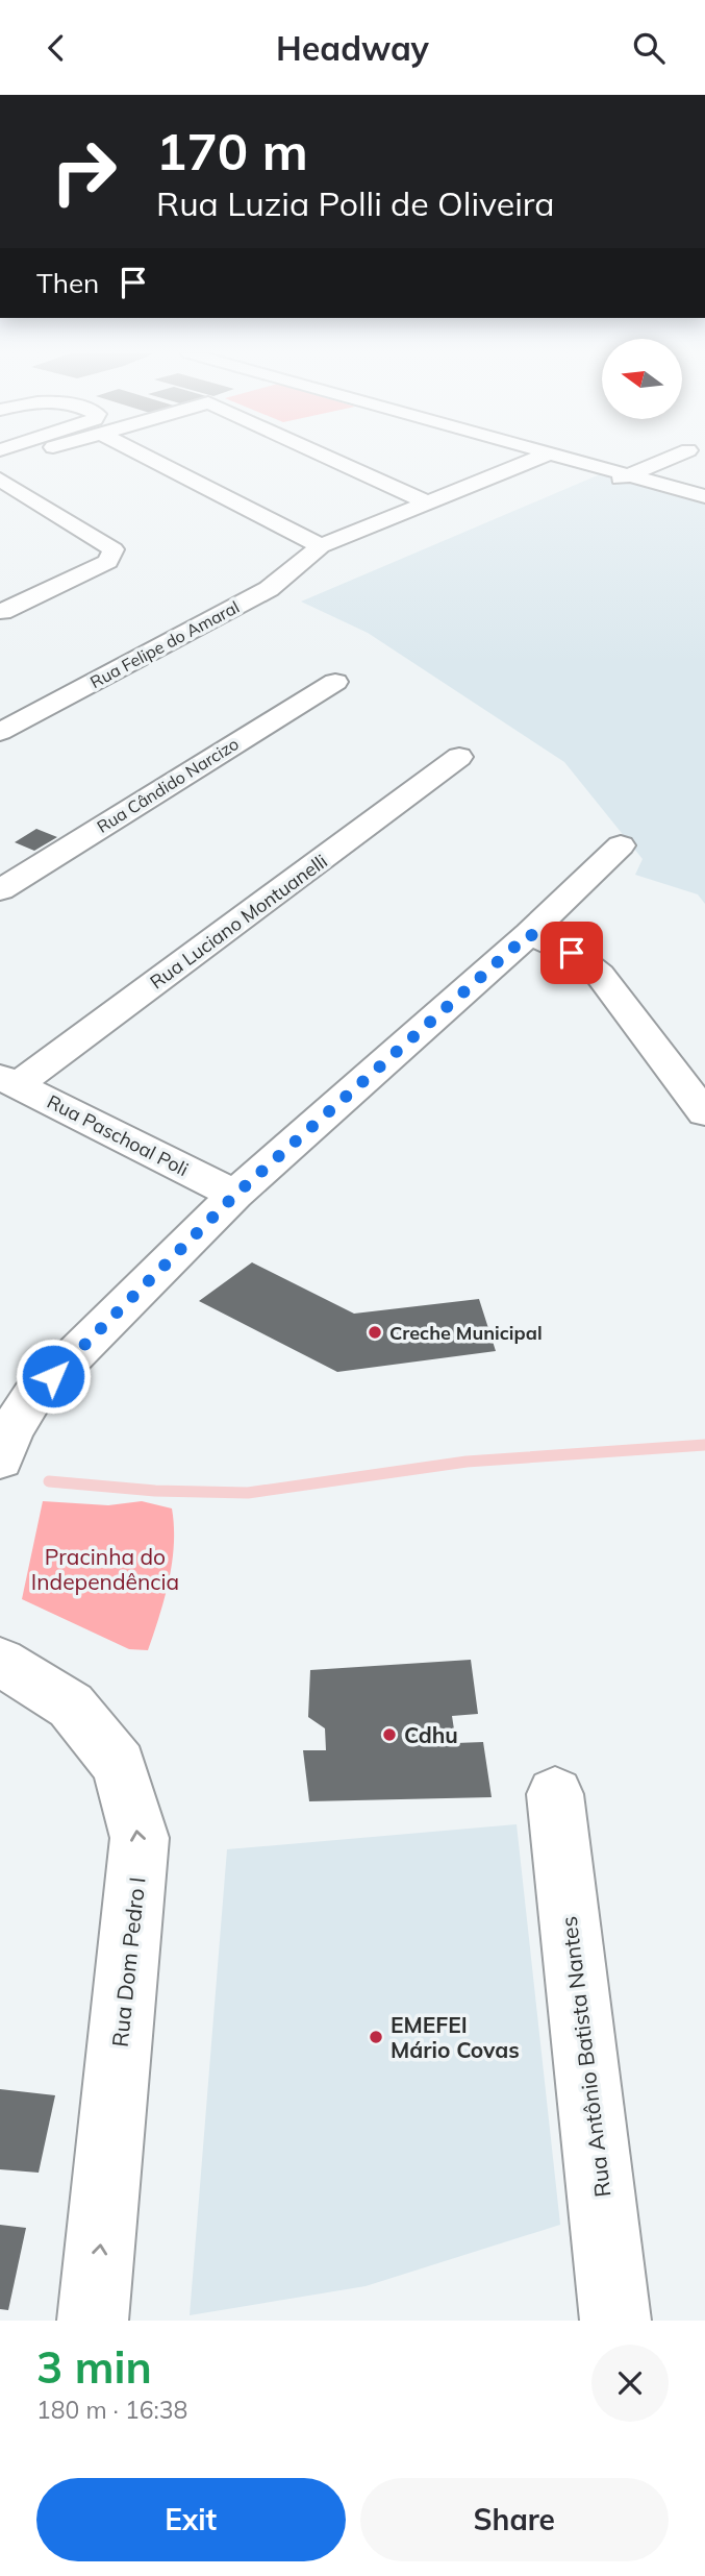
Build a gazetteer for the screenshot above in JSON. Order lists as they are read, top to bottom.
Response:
{
  "streets": {
    "street": [
      "Rua Felipe do Amaral",
      "Rua Cândido Narcizo",
      "Rua Luciano Montuanelli",
      "Rua Paschoal Poli",
      "Rua Dom Pedro I",
      "Rua Antônio Batista Nantes"
    ]
  },
  "crossings": [
    ["Rua Luciano Montuanelli", "Rua Paschoal Poli"]
  ],
  "one_way": ["Rua Dom Pedro I"],
  "parks": ["Pracinha do Independência"],
  "places": ["Creche Municipal", "Cdhu", "EMEFEI Mário Covas"],
  "north": "left",
  "page": {
    "header": "Headway",
    "turn": ["170 m", "Rua Luzia Polli de Oliveira"],
    "then": "Then",
    "heading": ["3 min", "180 m · 16:38"],
    "buttons": ["Exit", "Share"]
  }
}
